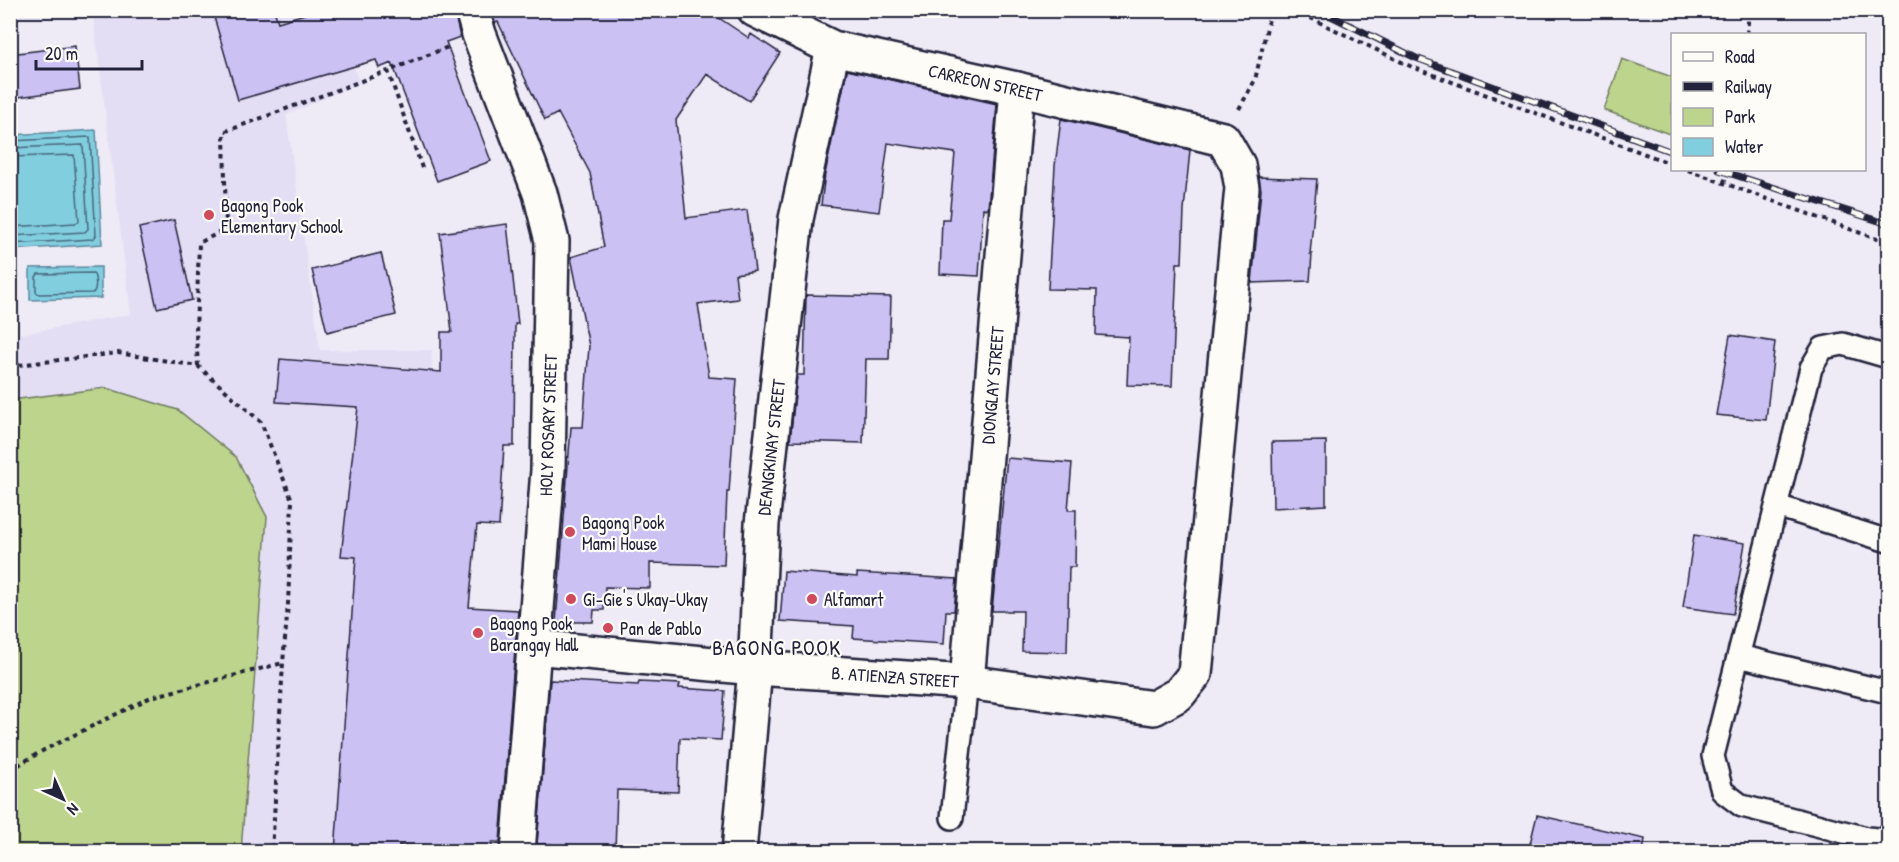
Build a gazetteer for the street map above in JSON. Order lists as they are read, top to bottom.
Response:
{
  "streets": {
    "street": [
      "CARREON STREET",
      "DIONGLAY STREET",
      "HOLY ROSARY STREET",
      "DEANGKINAY STREET",
      "B. ATIENZA STREET"
    ]
  },
  "crossings": [
    ["CARREON STREET", "DIONGLAY STREET"],
    ["CARREON STREET", "DEANGKINAY STREET"],
    ["CARREON STREET", "B. ATIENZA STREET"],
    ["DIONGLAY STREET", "B. ATIENZA STREET"],
    ["HOLY ROSARY STREET", "B. ATIENZA STREET"],
    ["DEANGKINAY STREET", "B. ATIENZA STREET"]
  ],
  "districts": ["BAGONG POOK"],
  "places": [
    "Bagong Pook Elementary School",
    "Bagong Pook Mami House",
    "Gi-Gie's Ukay-Ukay",
    "Alfamart",
    "Pan de Pablo",
    "Bagong Pook Barangay Hall"
  ],
  "legend": [
    "Road",
    "Railway",
    "Park",
    "Water"
  ],
  "scale_bar": "20 m",
  "north": "bottom right"
}
